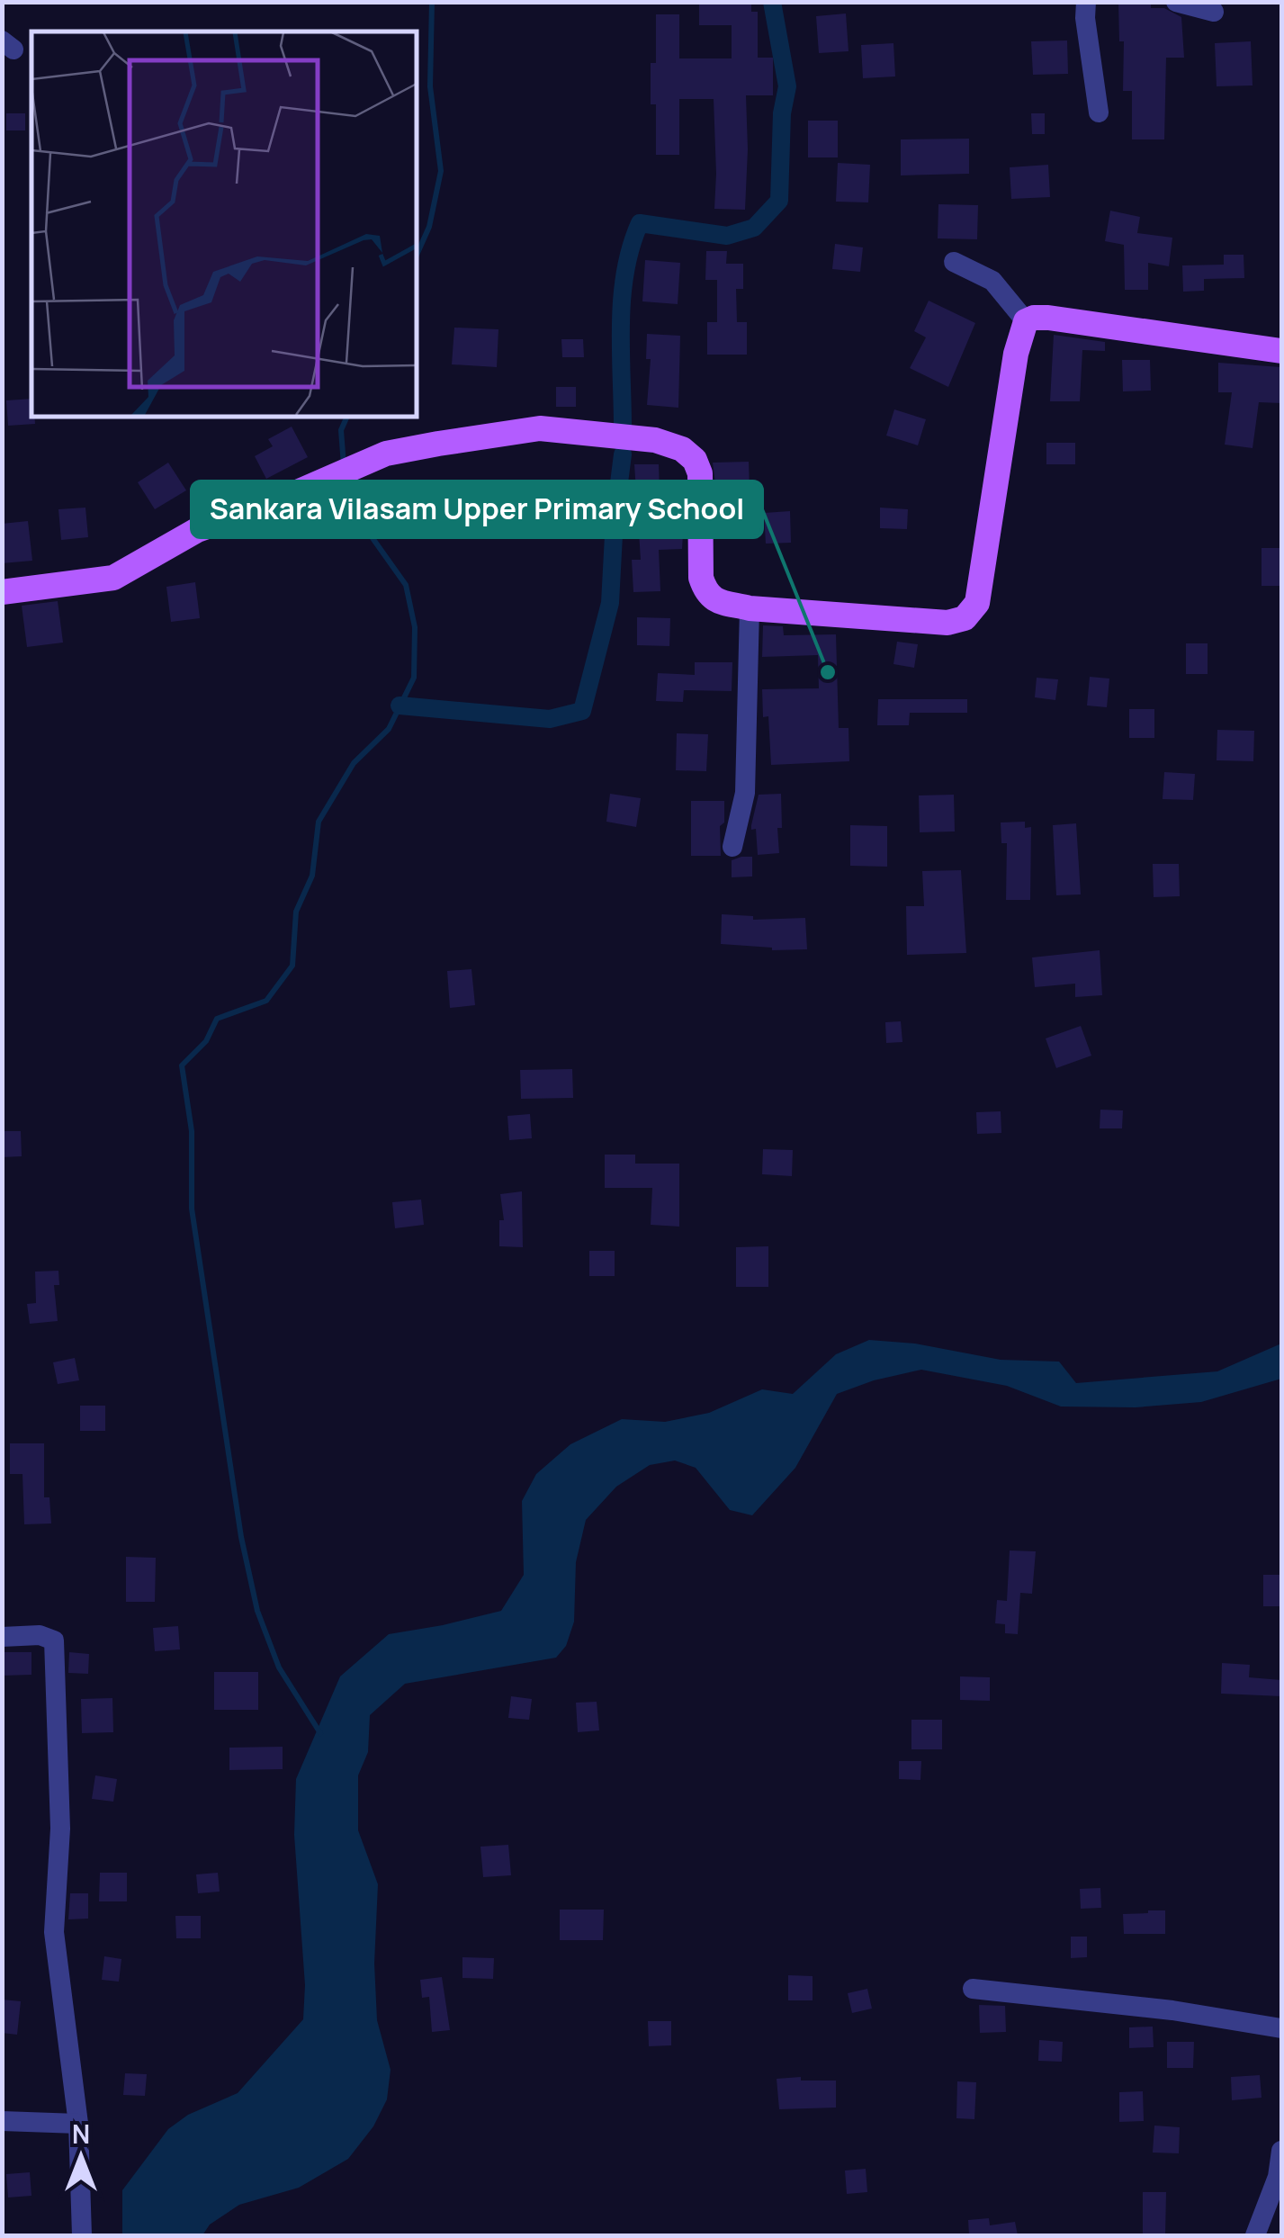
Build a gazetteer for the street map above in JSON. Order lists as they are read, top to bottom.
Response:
{
  "places": ["Sankara Vilasam Upper Primary School"],
  "north": "top"
}
